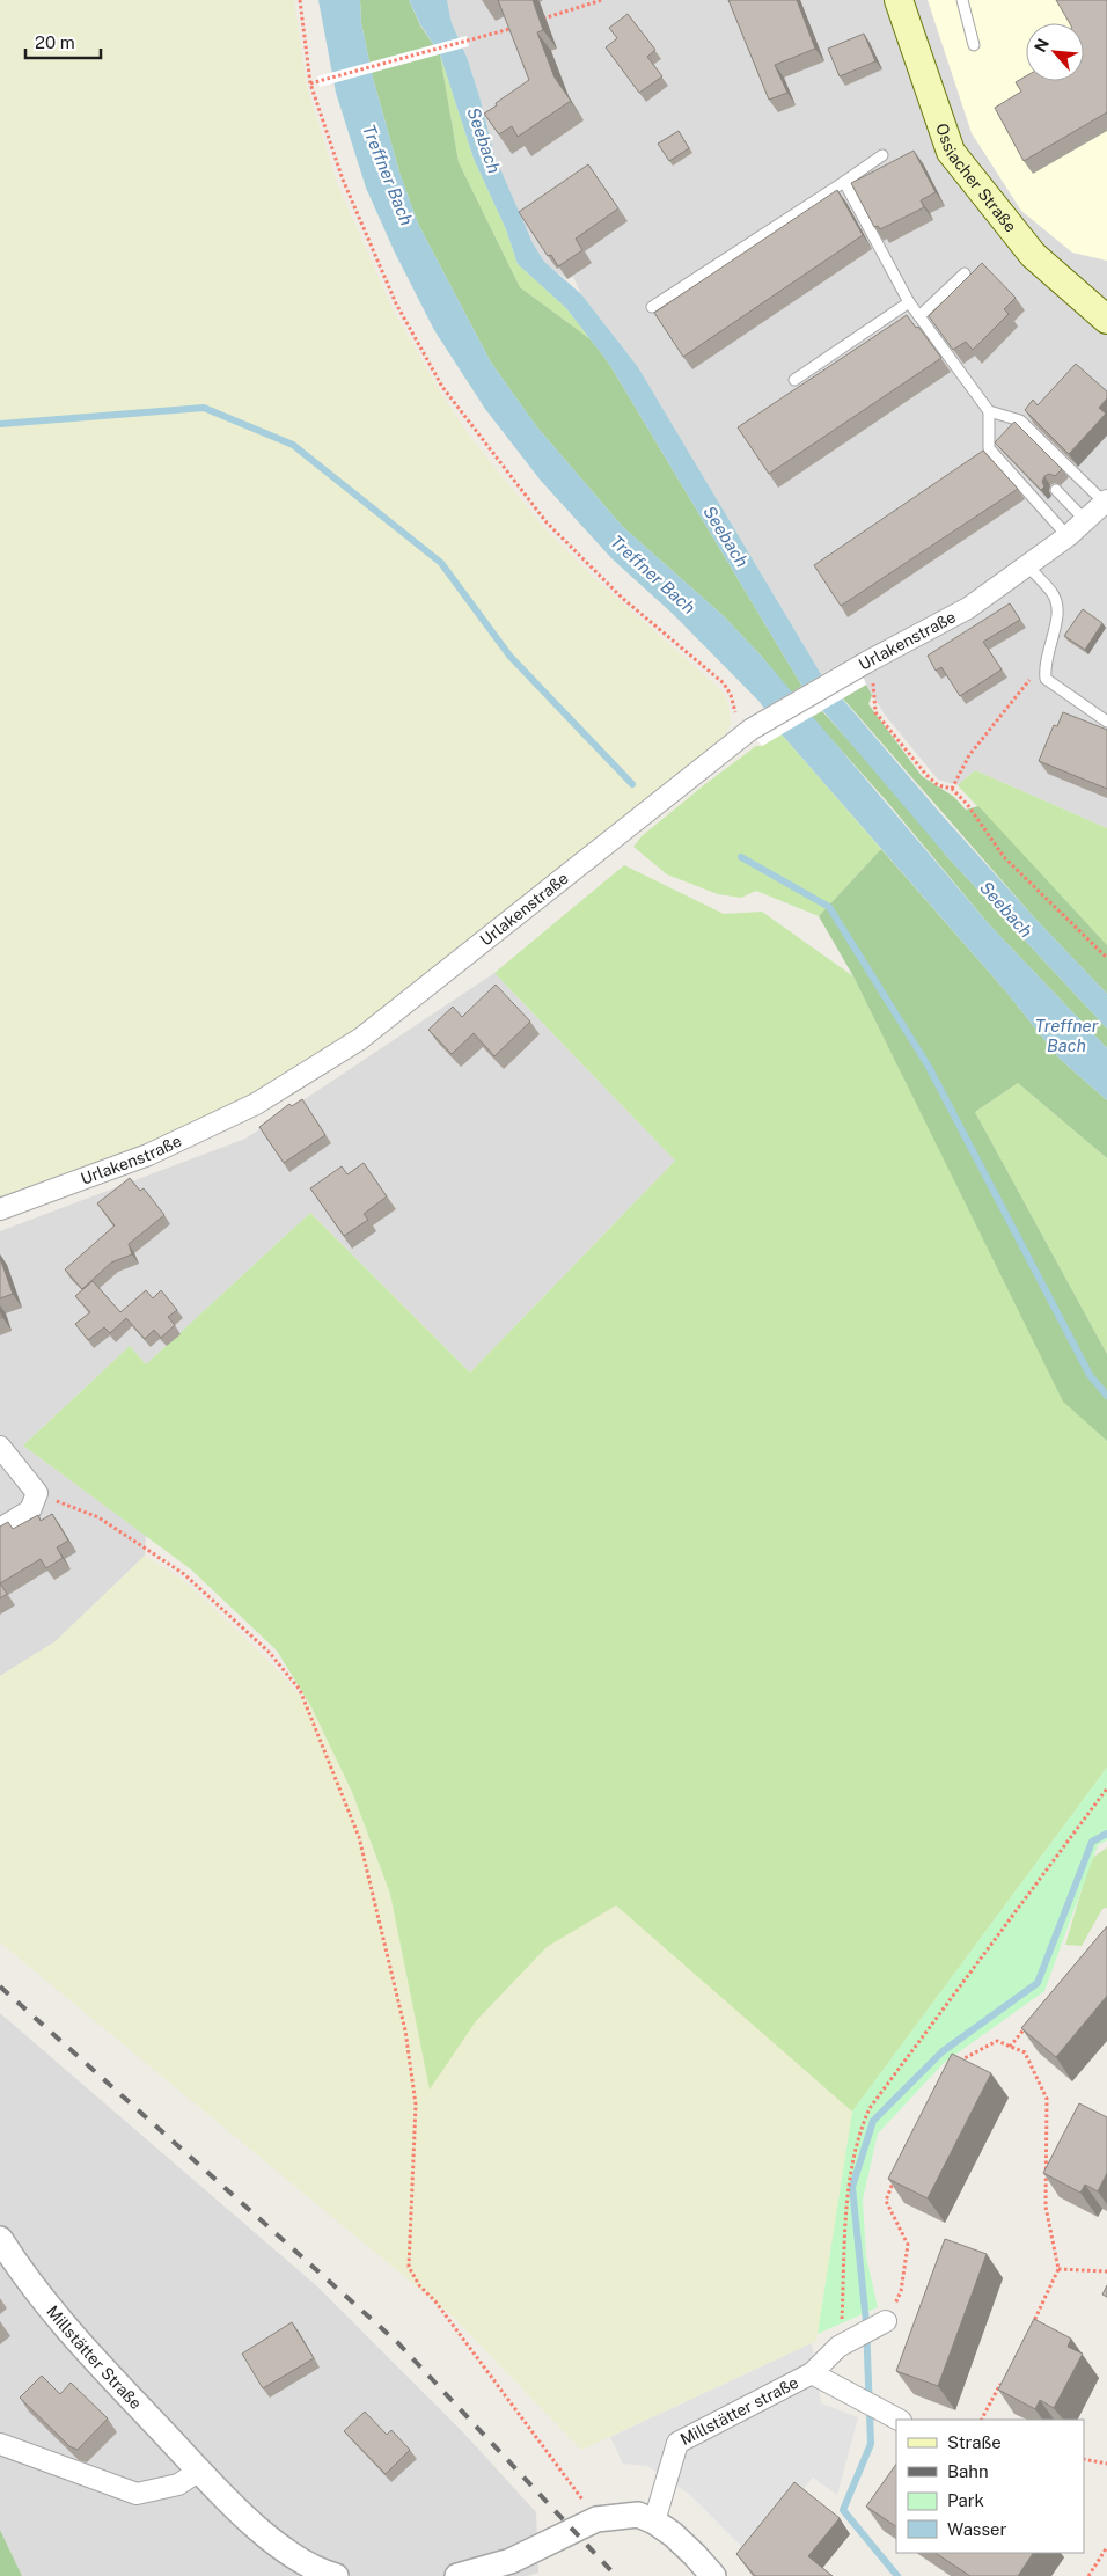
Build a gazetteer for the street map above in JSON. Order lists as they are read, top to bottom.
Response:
{
  "streets": {
    "main road": ["Ossiacher Straße"],
    "street": ["Urlakenstraße", "Millstätter Straße", "Millstätter straße"]
  },
  "water": ["Seebach", "Treffner Bach"],
  "legend": [
    "Straße",
    "Bahn",
    "Park",
    "Wasser"
  ],
  "scale_bar": "20 m",
  "north": "top left"
}
